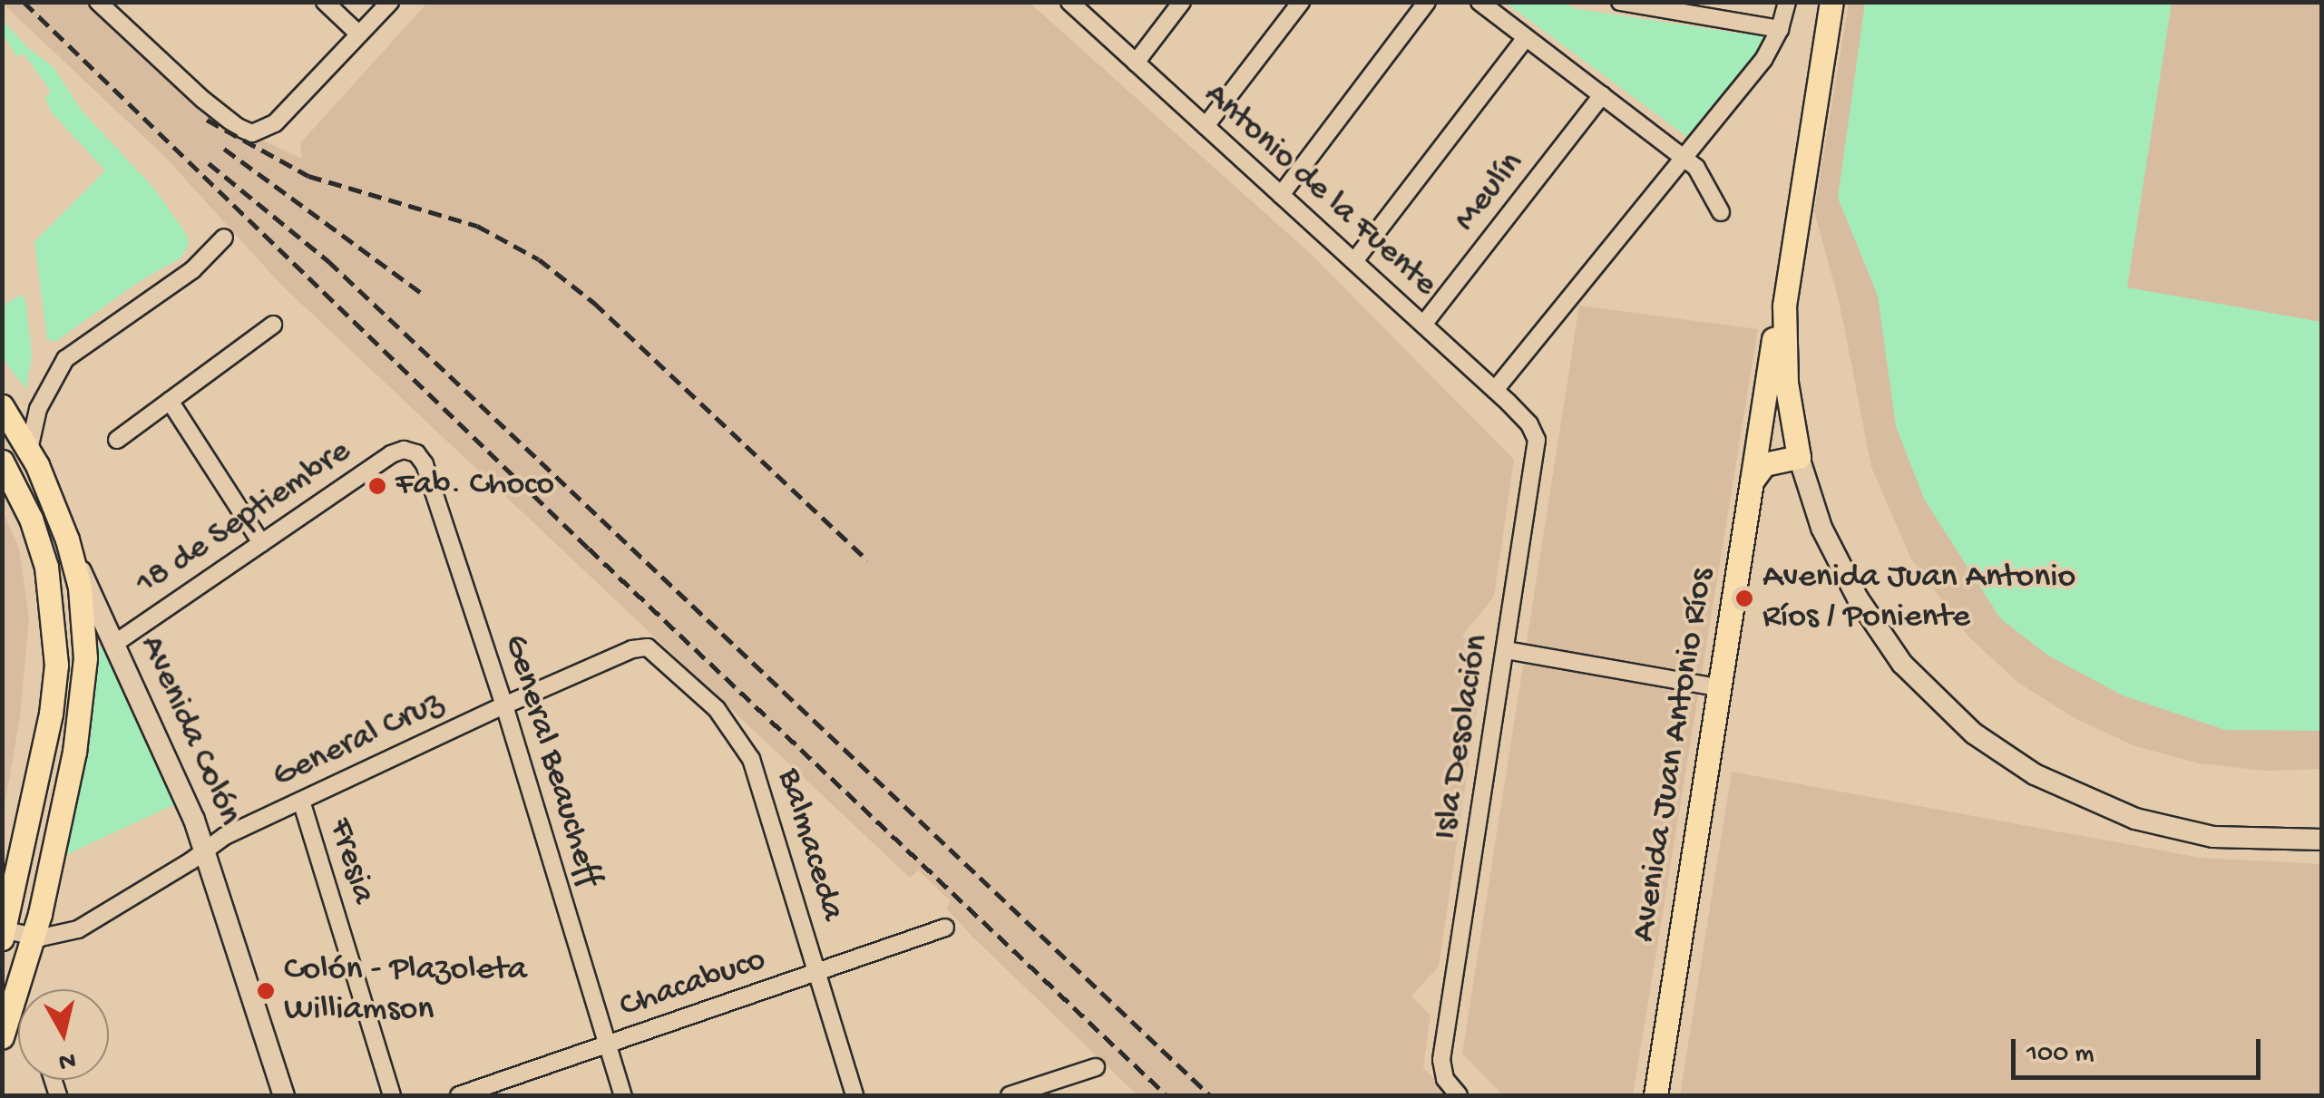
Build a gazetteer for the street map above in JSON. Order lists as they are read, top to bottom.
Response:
{
  "streets": {
    "main road": ["Avenida Colón", "Avenida Juan Antonio Ríos"],
    "street": [
      "Antonio de la Fuente",
      "Meulín",
      "18 de Septiembre",
      "Isla Desolación",
      "General Cruz",
      "General Beaucheff",
      "Balmaceda",
      "Fresia",
      "Chacabuco"
    ]
  },
  "crossings": [
    ["Antonio de la Fuente", "Meulín"],
    ["Antonio de la Fuente", "Isla Desolación"],
    ["18 de Septiembre", "Avenida Colón"],
    ["18 de Septiembre", "General Beaucheff"],
    ["Avenida Colón", "General Cruz"],
    ["General Cruz", "General Beaucheff"],
    ["General Cruz", "Balmaceda"],
    ["General Cruz", "Fresia"],
    ["General Beaucheff", "Chacabuco"],
    ["Balmaceda", "Chacabuco"]
  ],
  "places": ["Fab. Choco", "Avenida Juan Antonio Ríos / Poniente", "Colón - Plazoleta Williamson"],
  "scale_bar": "100 m",
  "north": "bottom"
}
